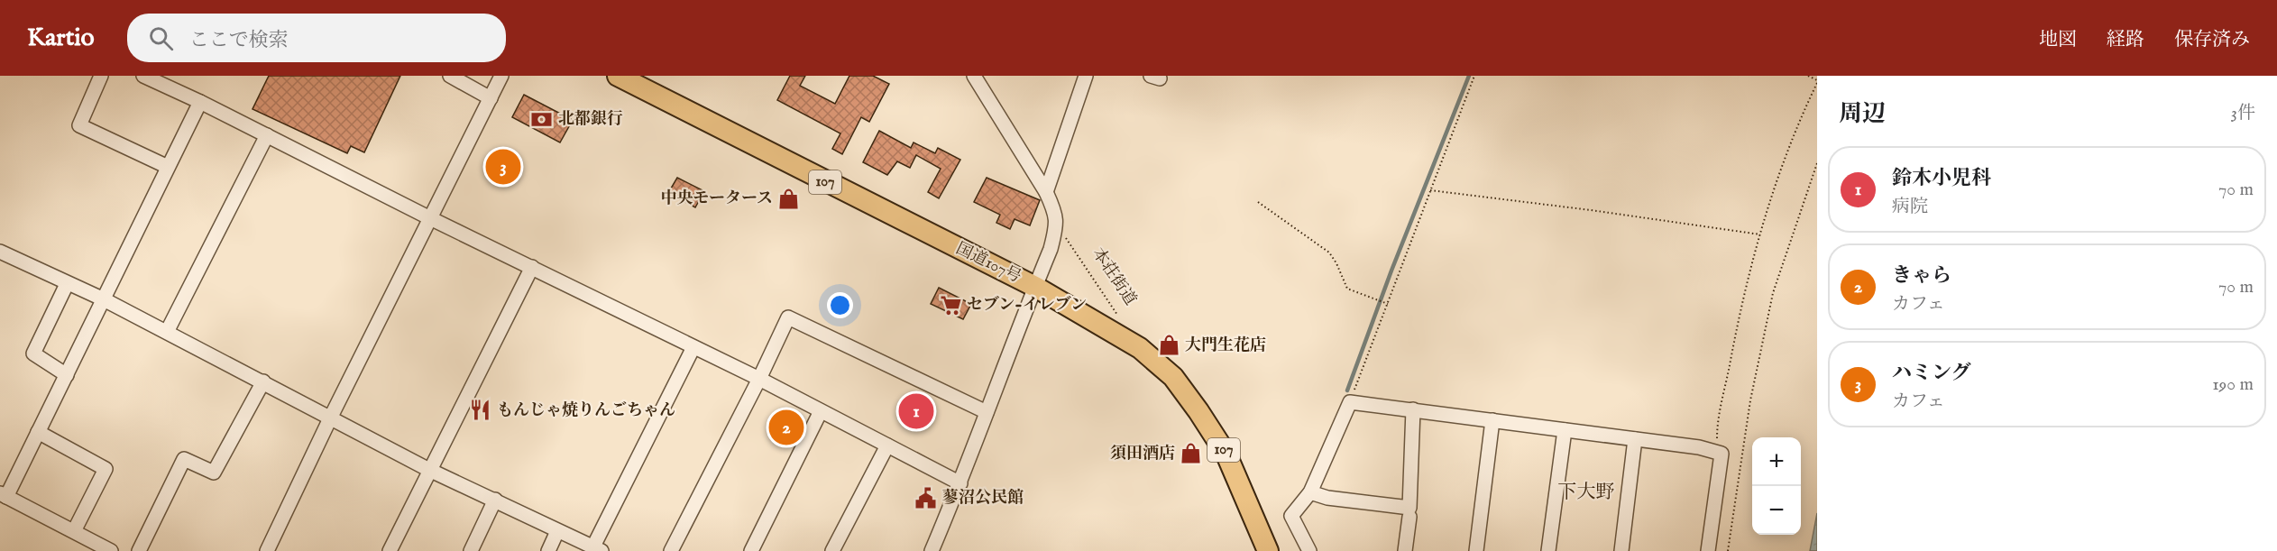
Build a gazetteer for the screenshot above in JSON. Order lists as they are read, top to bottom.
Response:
{
  "streets": {
    "highway": ["107", "国道107号"],
    "path": ["本荘街道"]
  },
  "districts": ["下大野"],
  "places": {
    "bank": ["北都銀行"],
    "shop": ["中央モータース", "大門生花店", "須田酒店"],
    "supermarket": ["セブン-イレブン"],
    "restaurant": ["もんじゃ焼りんごちゃん"],
    "public building": ["蓼沼公民館"]
  },
  "page": {
    "header": "Kartio",
    "search": "ここで検索",
    "nav": ["地図", "経路", "保存済み"],
    "heading": ["周辺", "3件"],
    "list": [
      {
        "mark": "1",
        "name": "鈴木小児科",
        "note": "病院",
        "value": "70 m"
      },
      {
        "mark": "2",
        "name": "きゃら",
        "note": "カフェ",
        "value": "70 m"
      },
      {
        "mark": "3",
        "name": "ハミング",
        "note": "カフェ",
        "value": "190 m"
      }
    ],
    "pins": ["3", "1", "2"],
    "map_buttons": ["+", "−"]
  }
}
